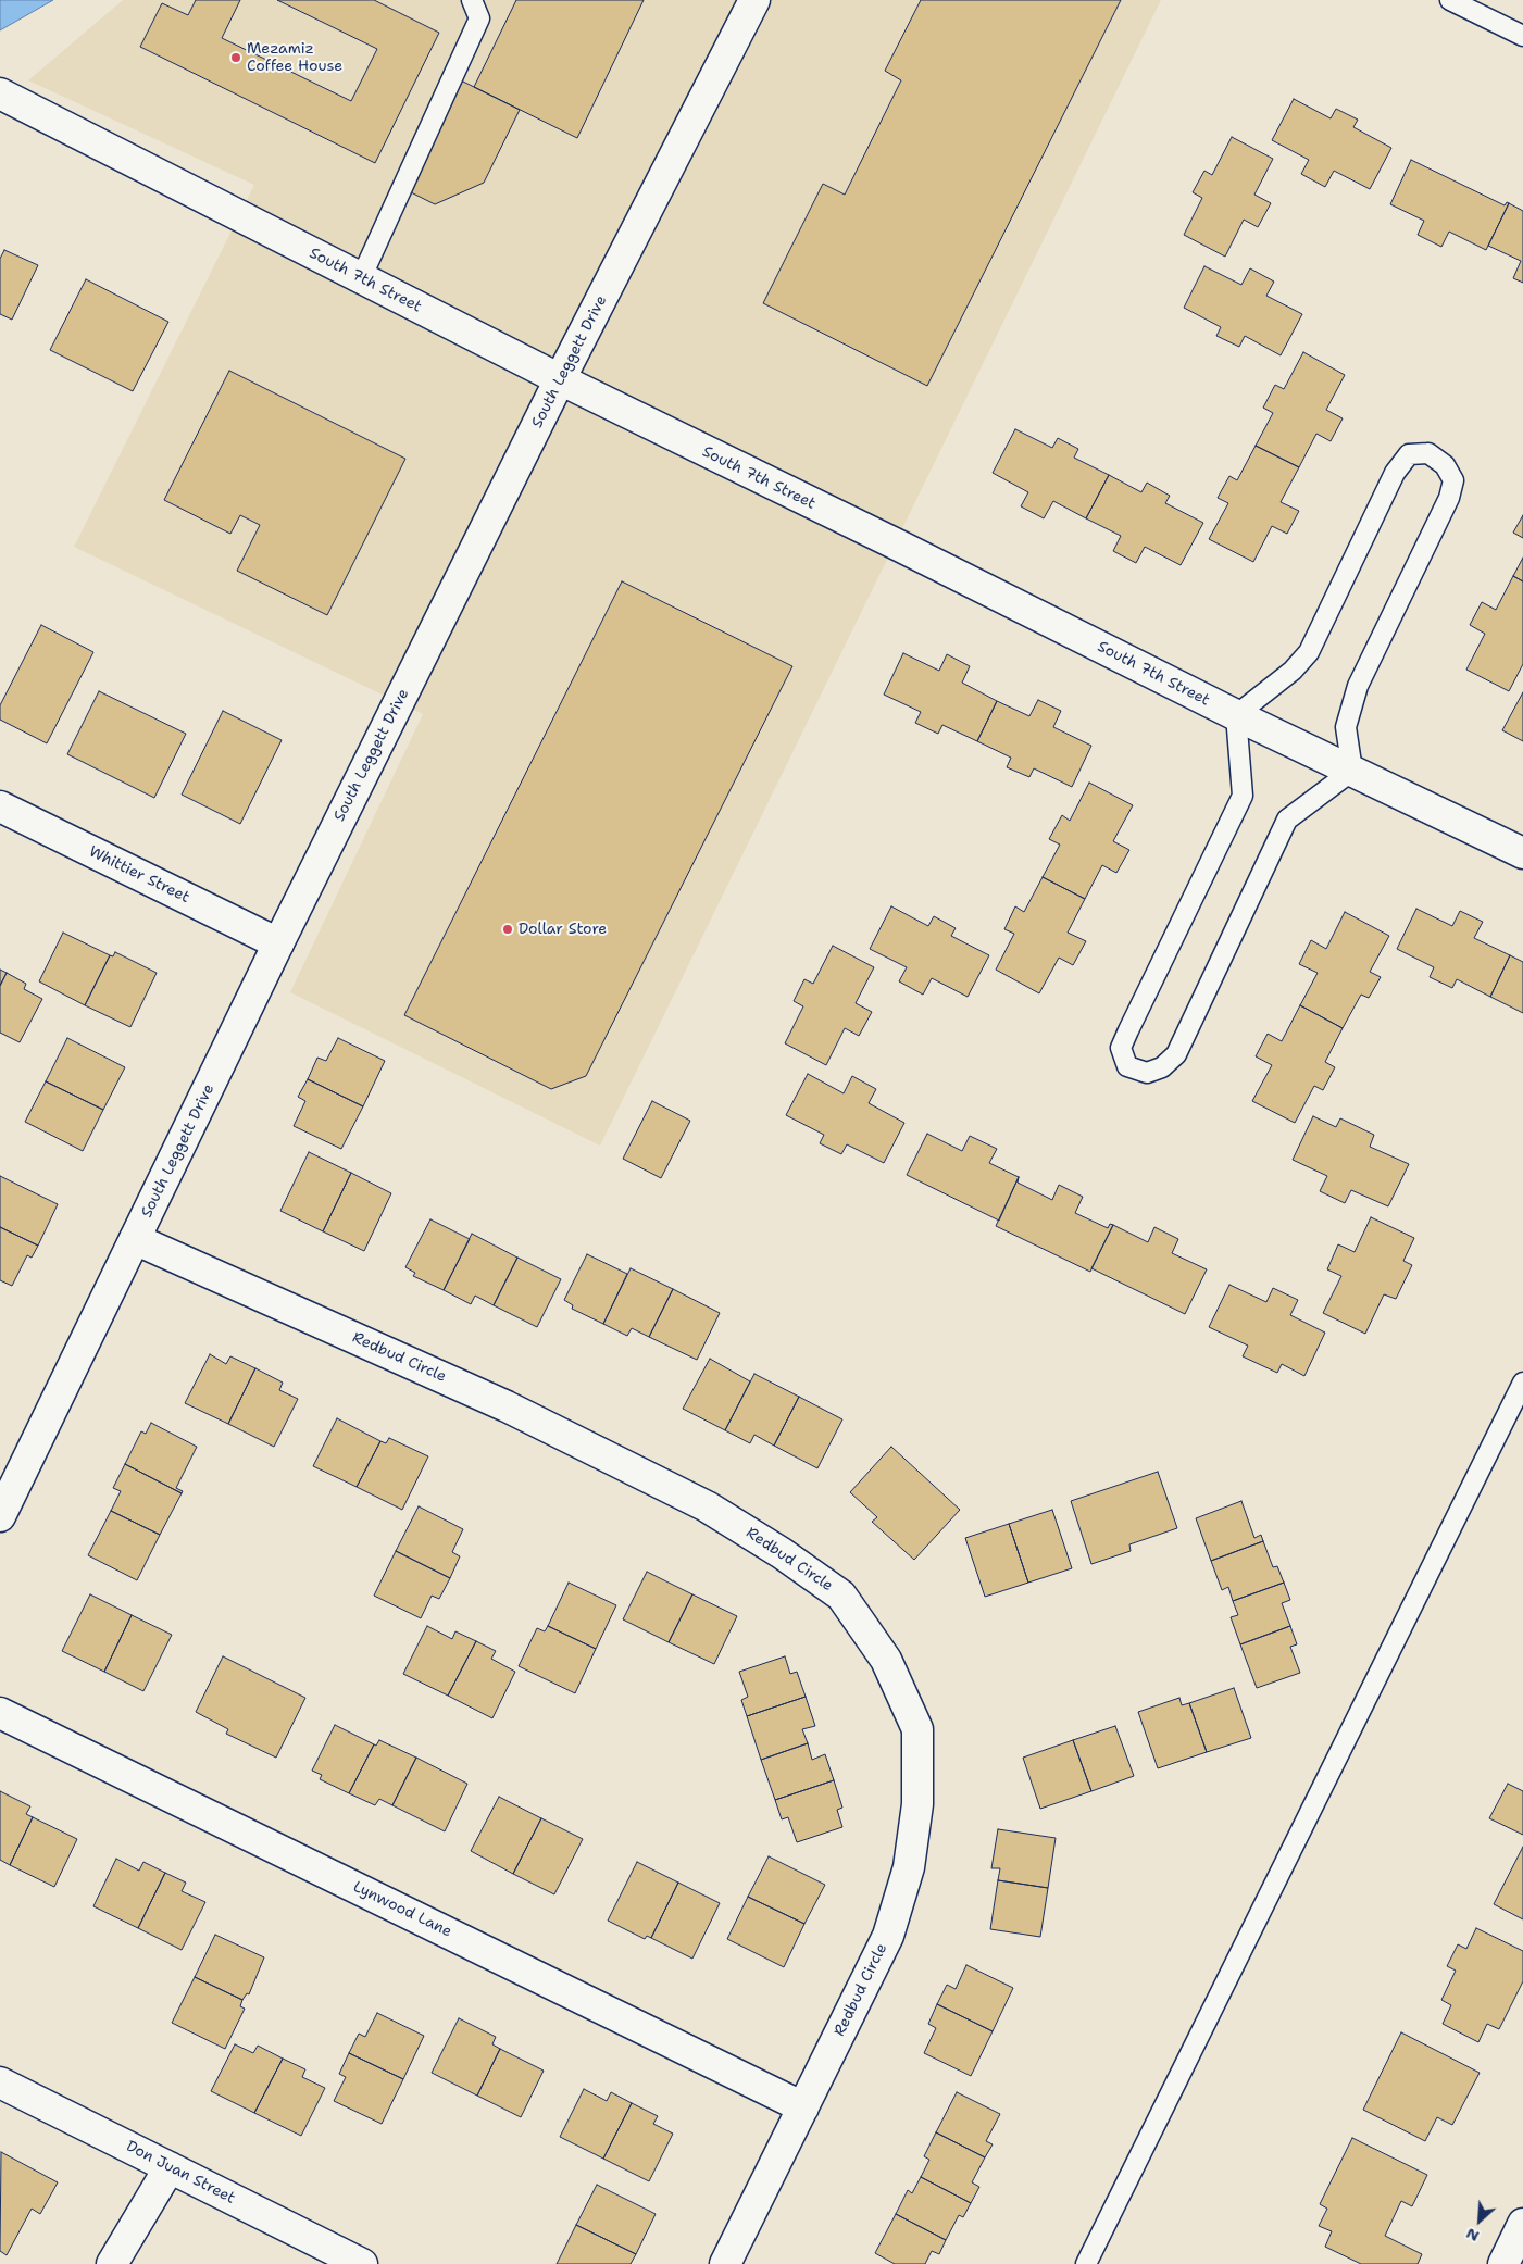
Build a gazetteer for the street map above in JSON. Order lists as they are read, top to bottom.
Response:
{
  "streets": {
    "street": [
      "South 7th Street",
      "South Leggett Drive",
      "Whittier Street",
      "Redbud Circle",
      "Lynwood Lane",
      "Don Juan Street"
    ]
  },
  "crossings": [
    ["South 7th Street", "South Leggett Drive"],
    ["South Leggett Drive", "Whittier Street"],
    ["South Leggett Drive", "Redbud Circle"],
    ["Redbud Circle", "Lynwood Lane"]
  ],
  "places": ["Mezamiz Coffee House", "Dollar Store"],
  "north": "bottom left"
}
